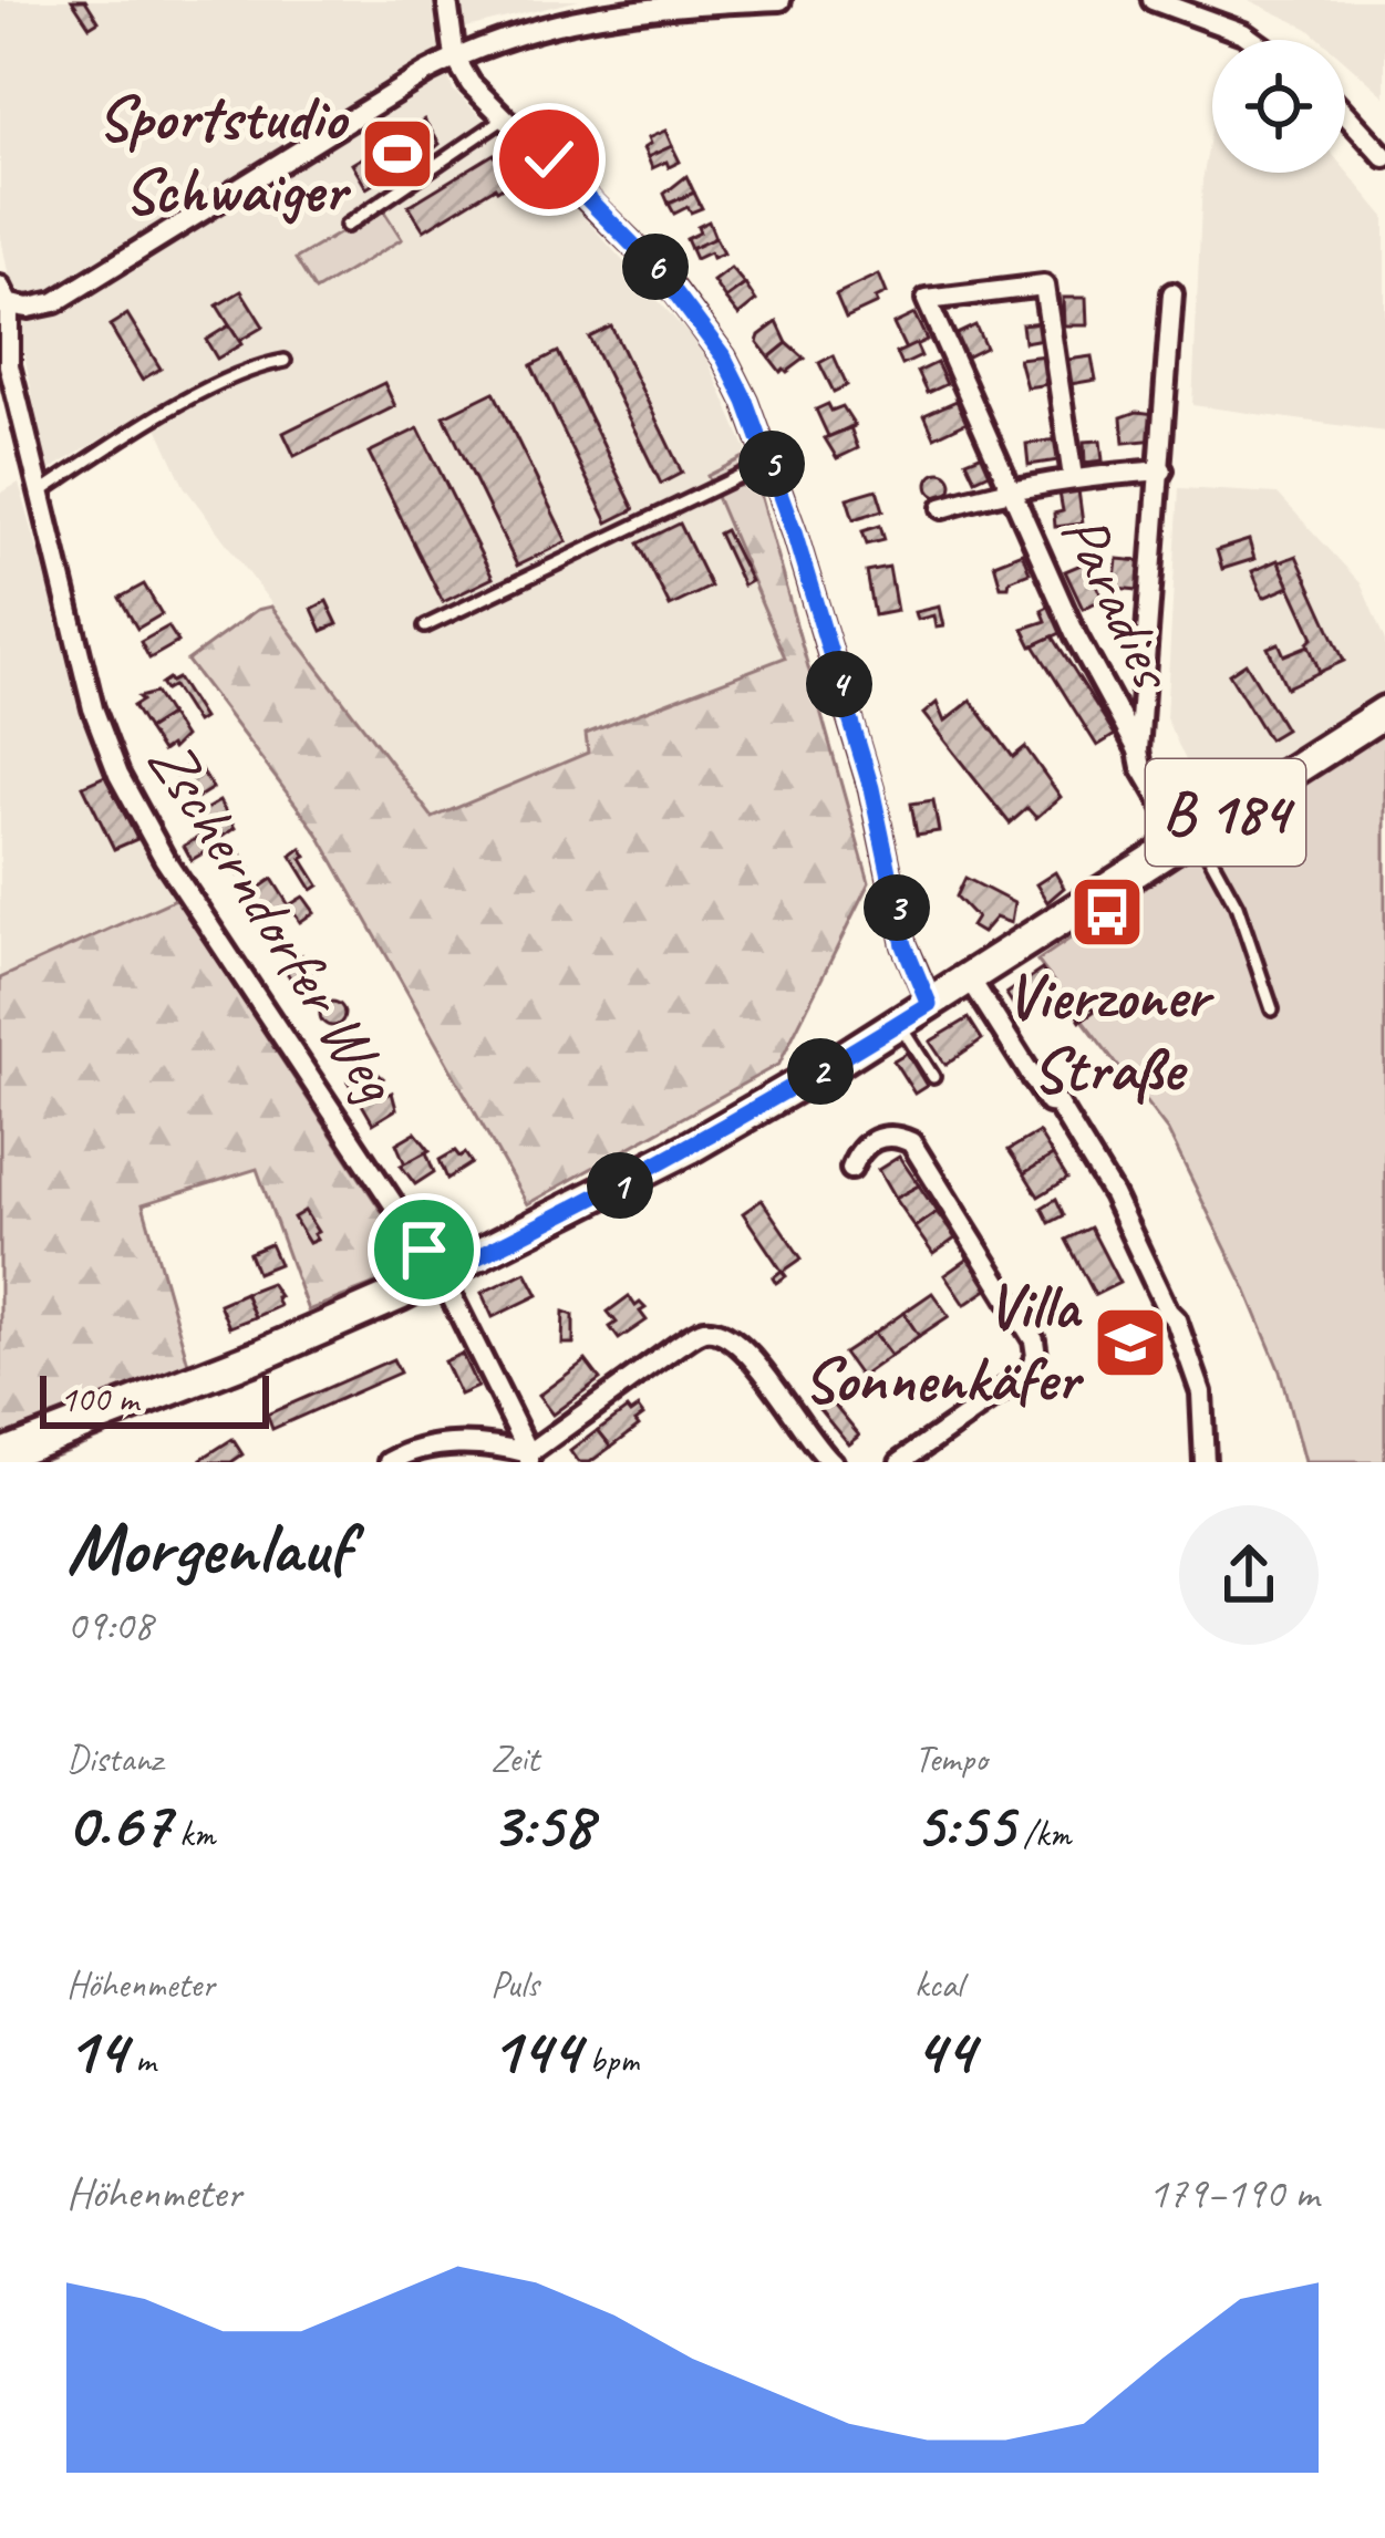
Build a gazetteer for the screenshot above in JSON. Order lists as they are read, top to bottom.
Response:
{
  "streets": {
    "main road": ["B 184"],
    "street": ["Paradies", "Zscherndorfer Weg"]
  },
  "crossings": [
    ["Paradies", "B 184"],
    ["B 184", "Zscherndorfer Weg"]
  ],
  "places": {
    "sports": ["Sportstudio Schwaiger"],
    "bus stop": ["Vierzoner Straße"],
    "school or university": ["Villa Sonnenkäfer"]
  },
  "scale_bar": "100 m",
  "page": {
    "pins": [
      "6",
      "5",
      "4",
      "3",
      "2",
      "1"
    ],
    "scale": "100 m",
    "heading": ["Morgenlauf", "09:08"],
    "stats": [
      ["Distanz", "0.67 km"],
      ["Zeit", "3:58"],
      ["Tempo", "5:55 /km"],
      ["Höhenmeter", "14 m"],
      ["Puls", "144 bpm"],
      ["kcal", "44"]
    ],
    "chart": ["Höhenmeter", "179–190 m"]
  }
}
